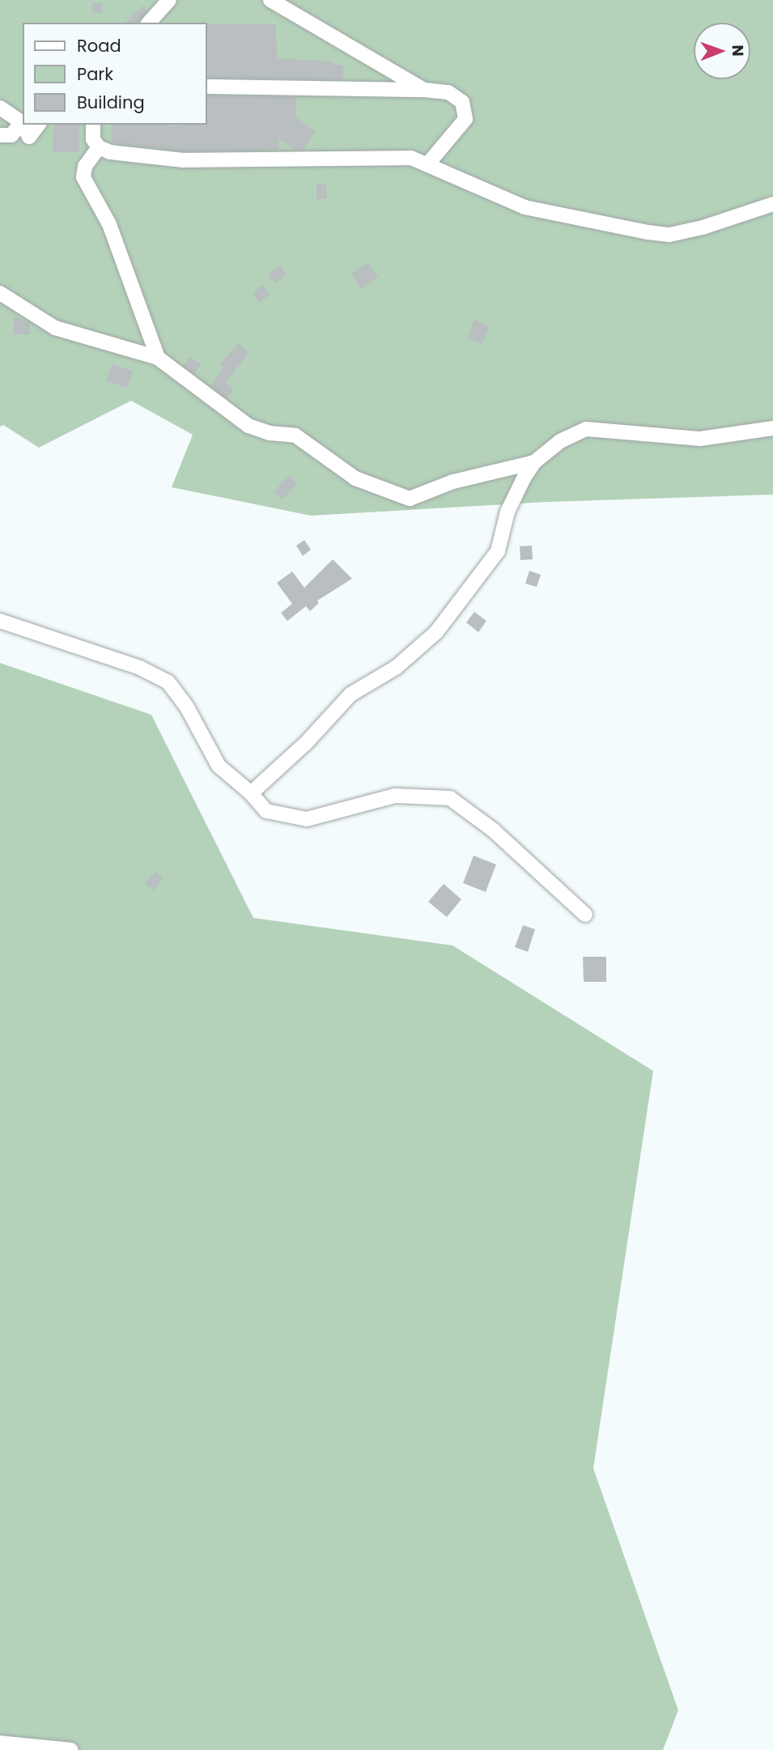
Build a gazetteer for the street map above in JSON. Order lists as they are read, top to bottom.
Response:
{
  "legend": ["Road", "Park", "Building"],
  "north": "right"
}
